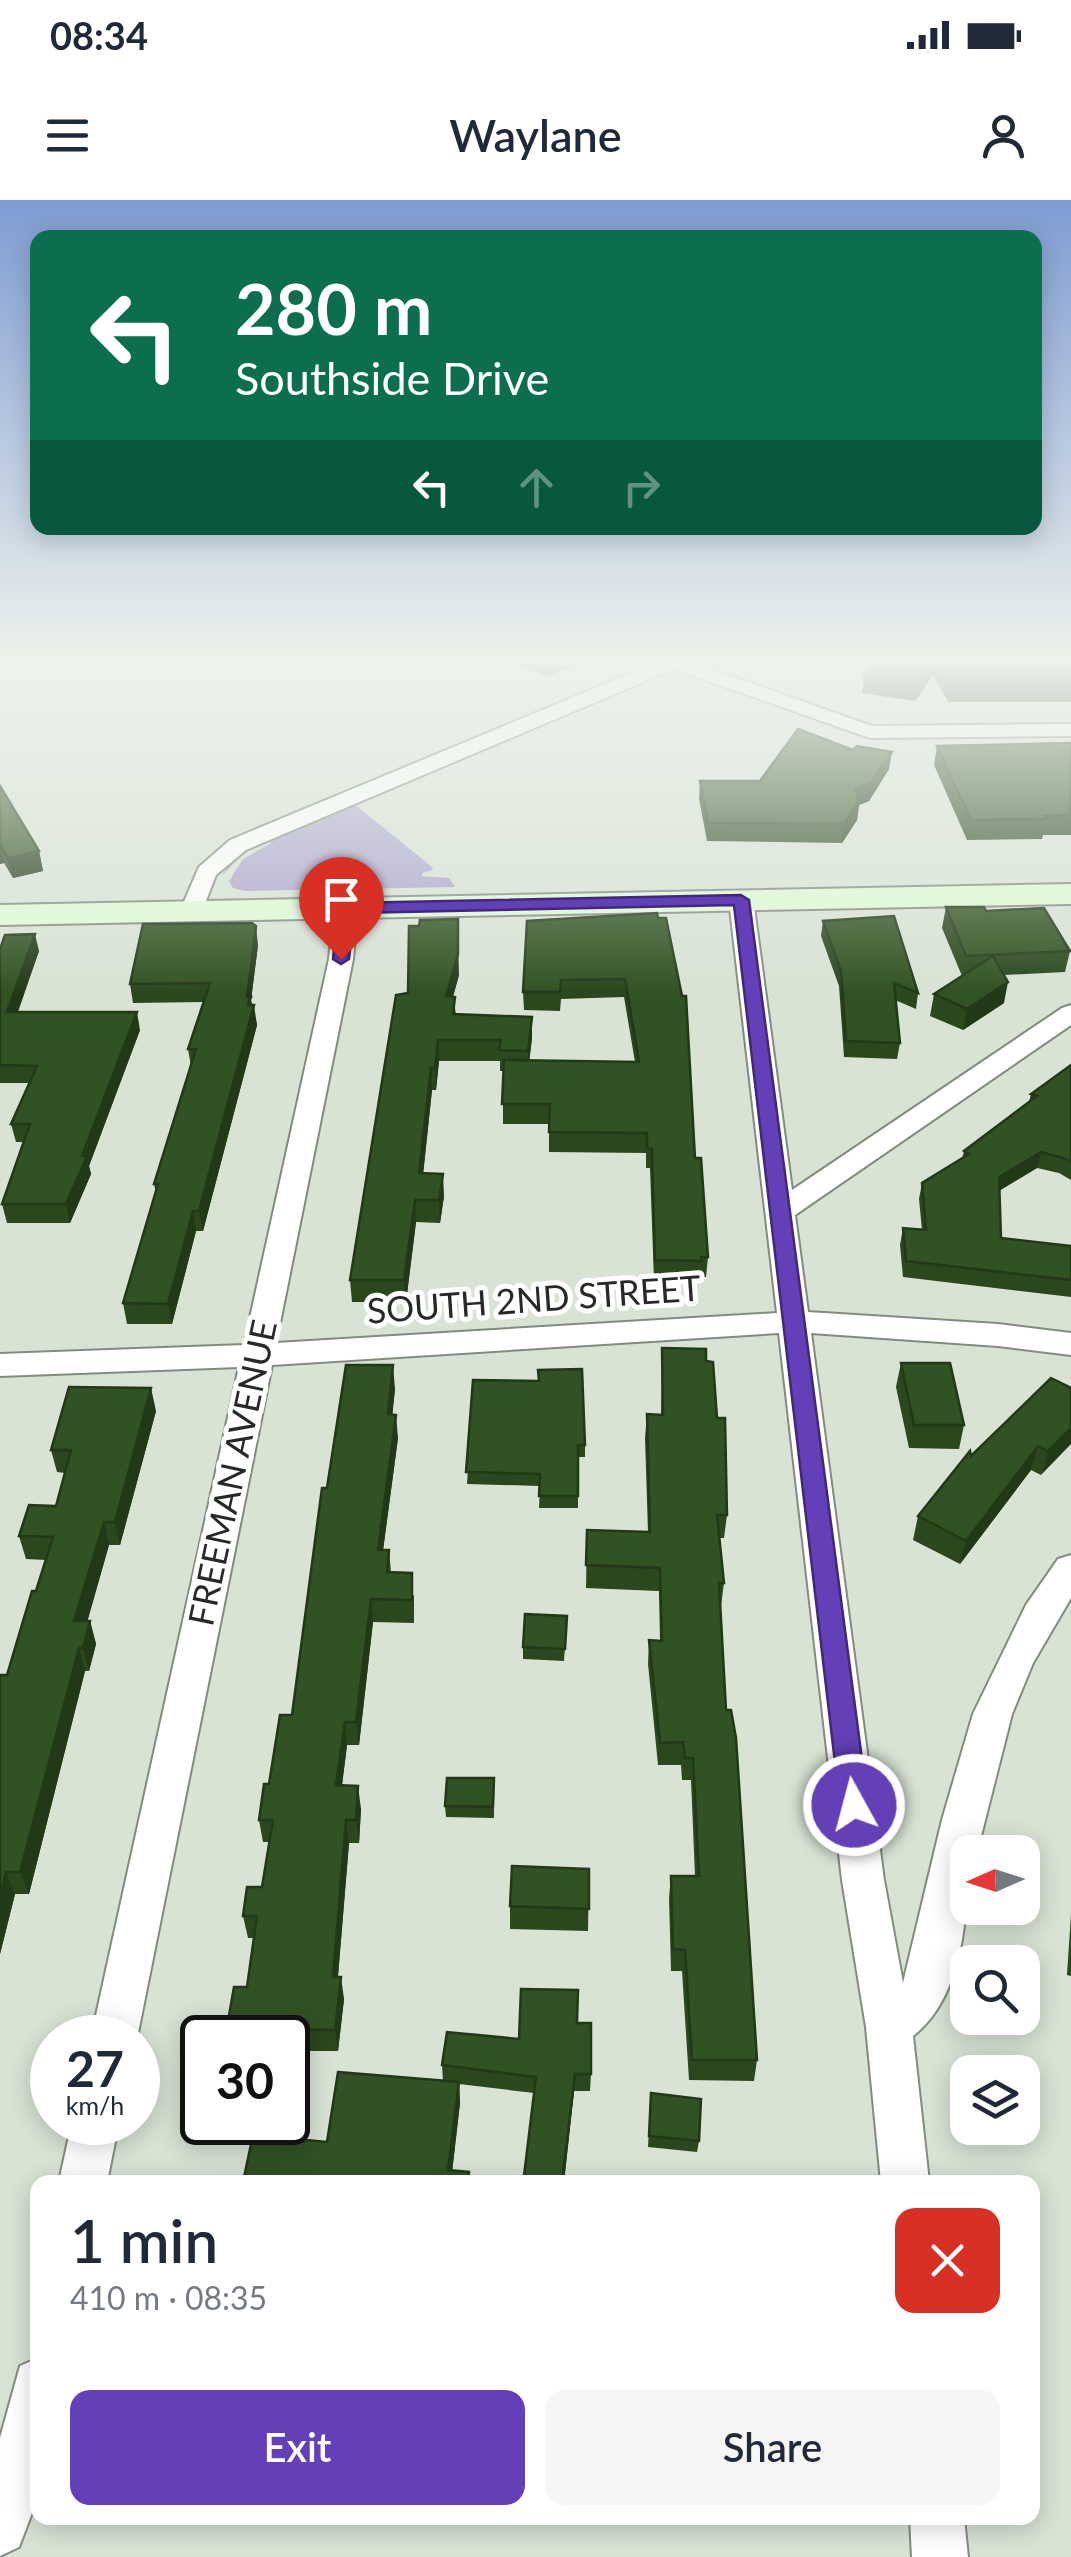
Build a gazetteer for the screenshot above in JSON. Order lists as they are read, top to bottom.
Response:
{
  "streets": {
    "street": ["SOUTH 2ND STREET", "FREEMAN AVENUE"]
  },
  "crossings": [
    ["SOUTH 2ND STREET", "FREEMAN AVENUE"]
  ],
  "north": "left",
  "page": {
    "status": "08:34",
    "header": "Waylane",
    "turn": ["280 m", "Southside Drive"],
    "speed": "27 km/h",
    "limit": "30",
    "heading": ["1 min", "410 m · 08:35"],
    "buttons": ["Exit", "Share"]
  }
}
